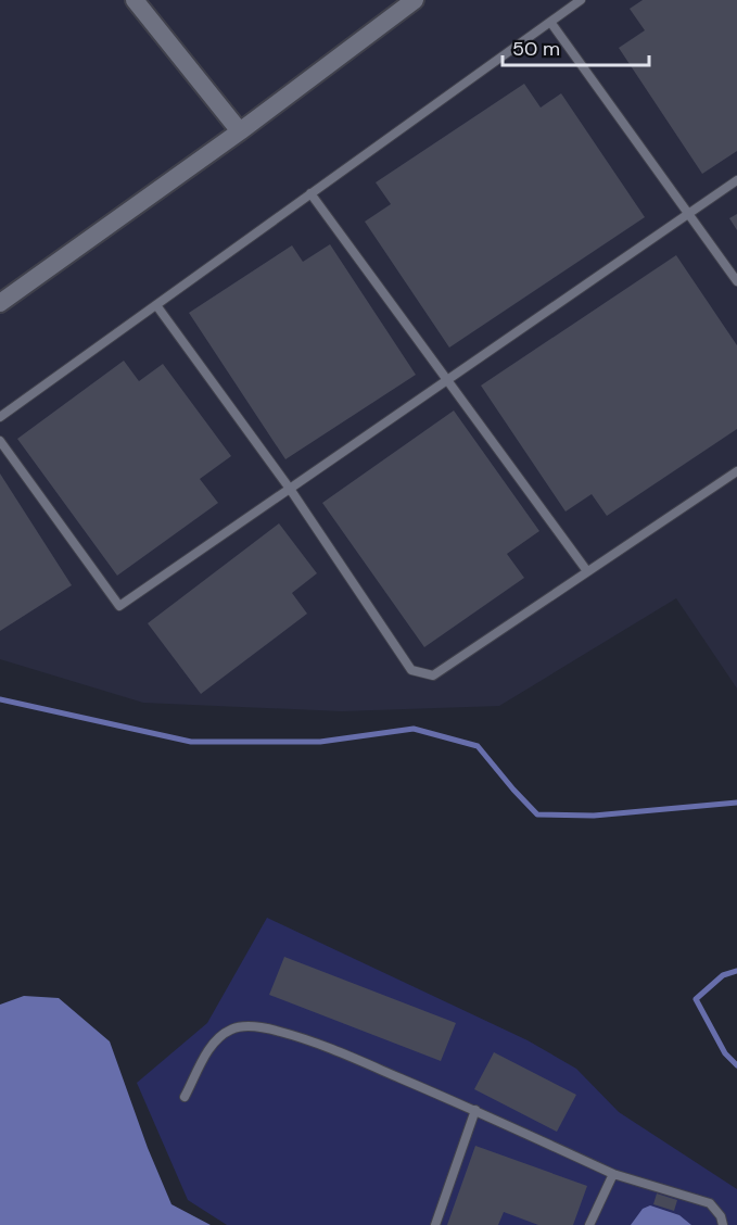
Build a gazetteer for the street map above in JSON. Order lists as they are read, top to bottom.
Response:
{
  "scale_bar": "50 m"
}
